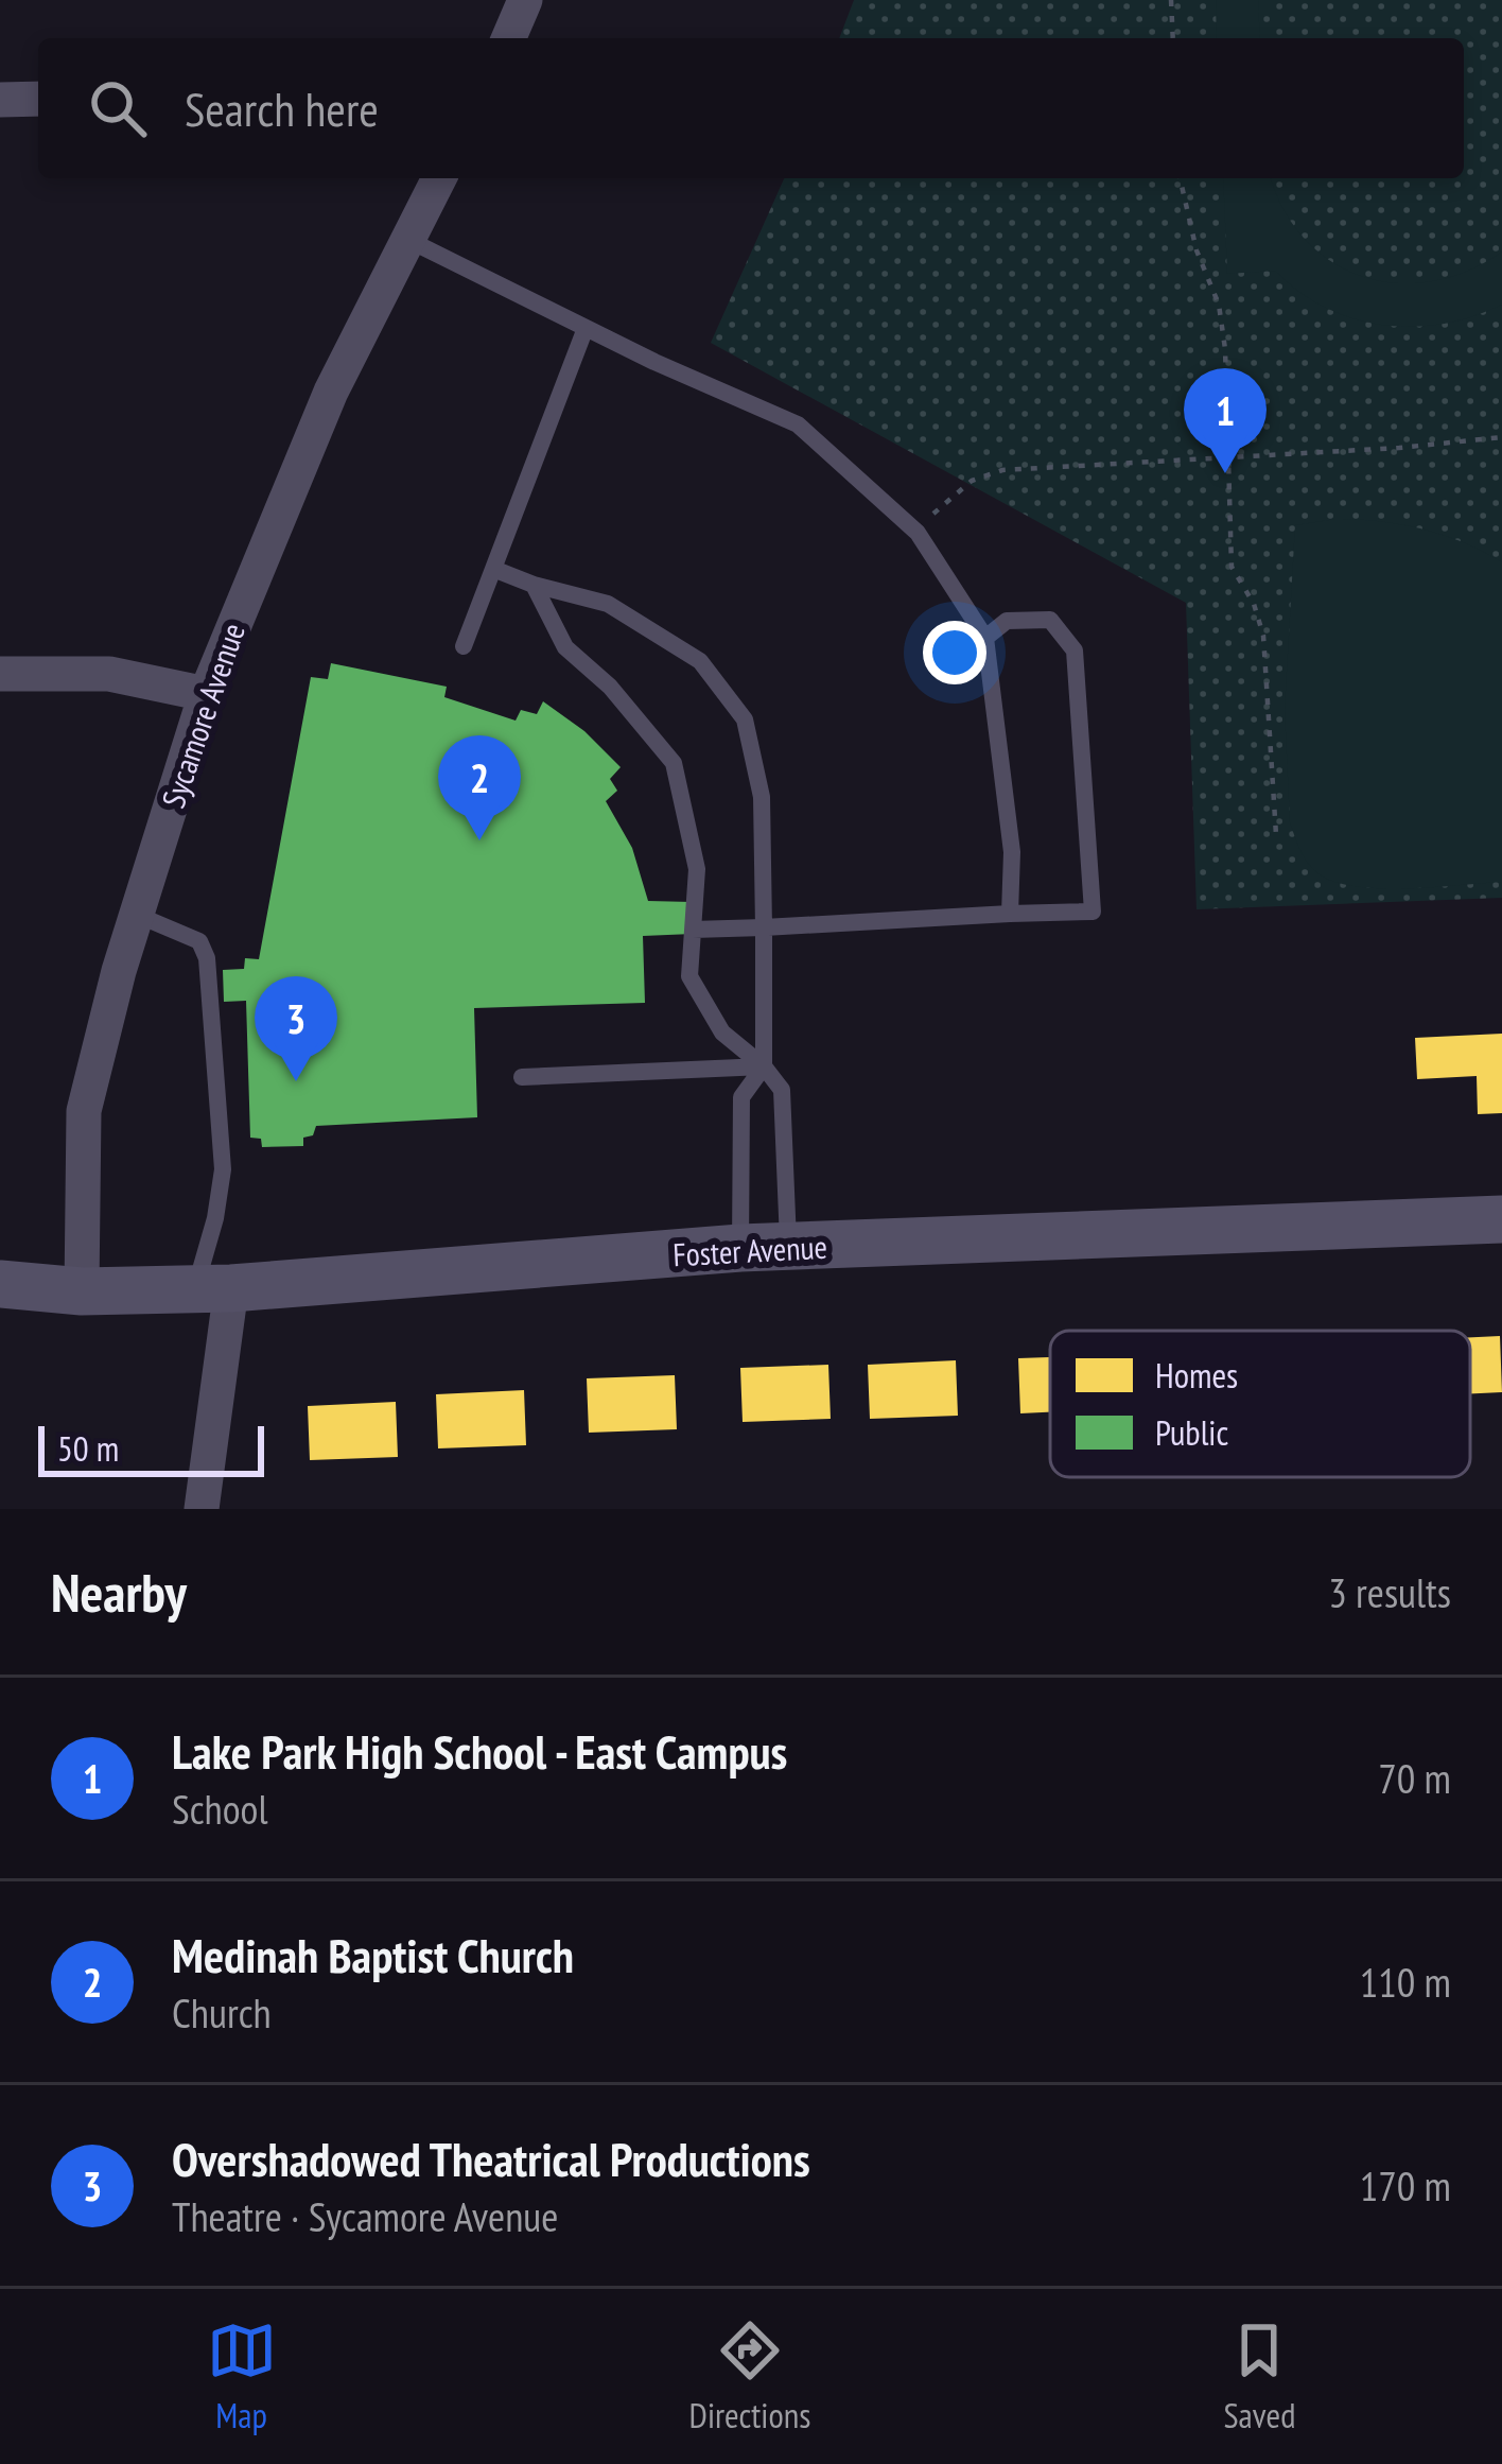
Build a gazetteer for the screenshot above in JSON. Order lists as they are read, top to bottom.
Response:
{
  "streets": {
    "street": ["Sycamore Avenue", "Foster Avenue"]
  },
  "crossings": [
    ["Sycamore Avenue", "Foster Avenue"]
  ],
  "legend": ["Homes", "Public"],
  "scale_bar": "50 m",
  "page": {
    "search": "Search here",
    "pins": ["1", "2", "3"],
    "scale": "50 m",
    "heading": ["Nearby", "3 results"],
    "list": [
      {
        "mark": "1",
        "name": "Lake Park High School - East Campus",
        "note": "School",
        "value": "70 m"
      },
      {
        "mark": "2",
        "name": "Medinah Baptist Church",
        "note": "Church",
        "value": "110 m"
      },
      {
        "mark": "3",
        "name": "Overshadowed Theatrical Productions",
        "note": "Theatre · Sycamore Avenue",
        "value": "170 m"
      }
    ],
    "nav": ["Map", "Directions", "Saved"]
  }
}
